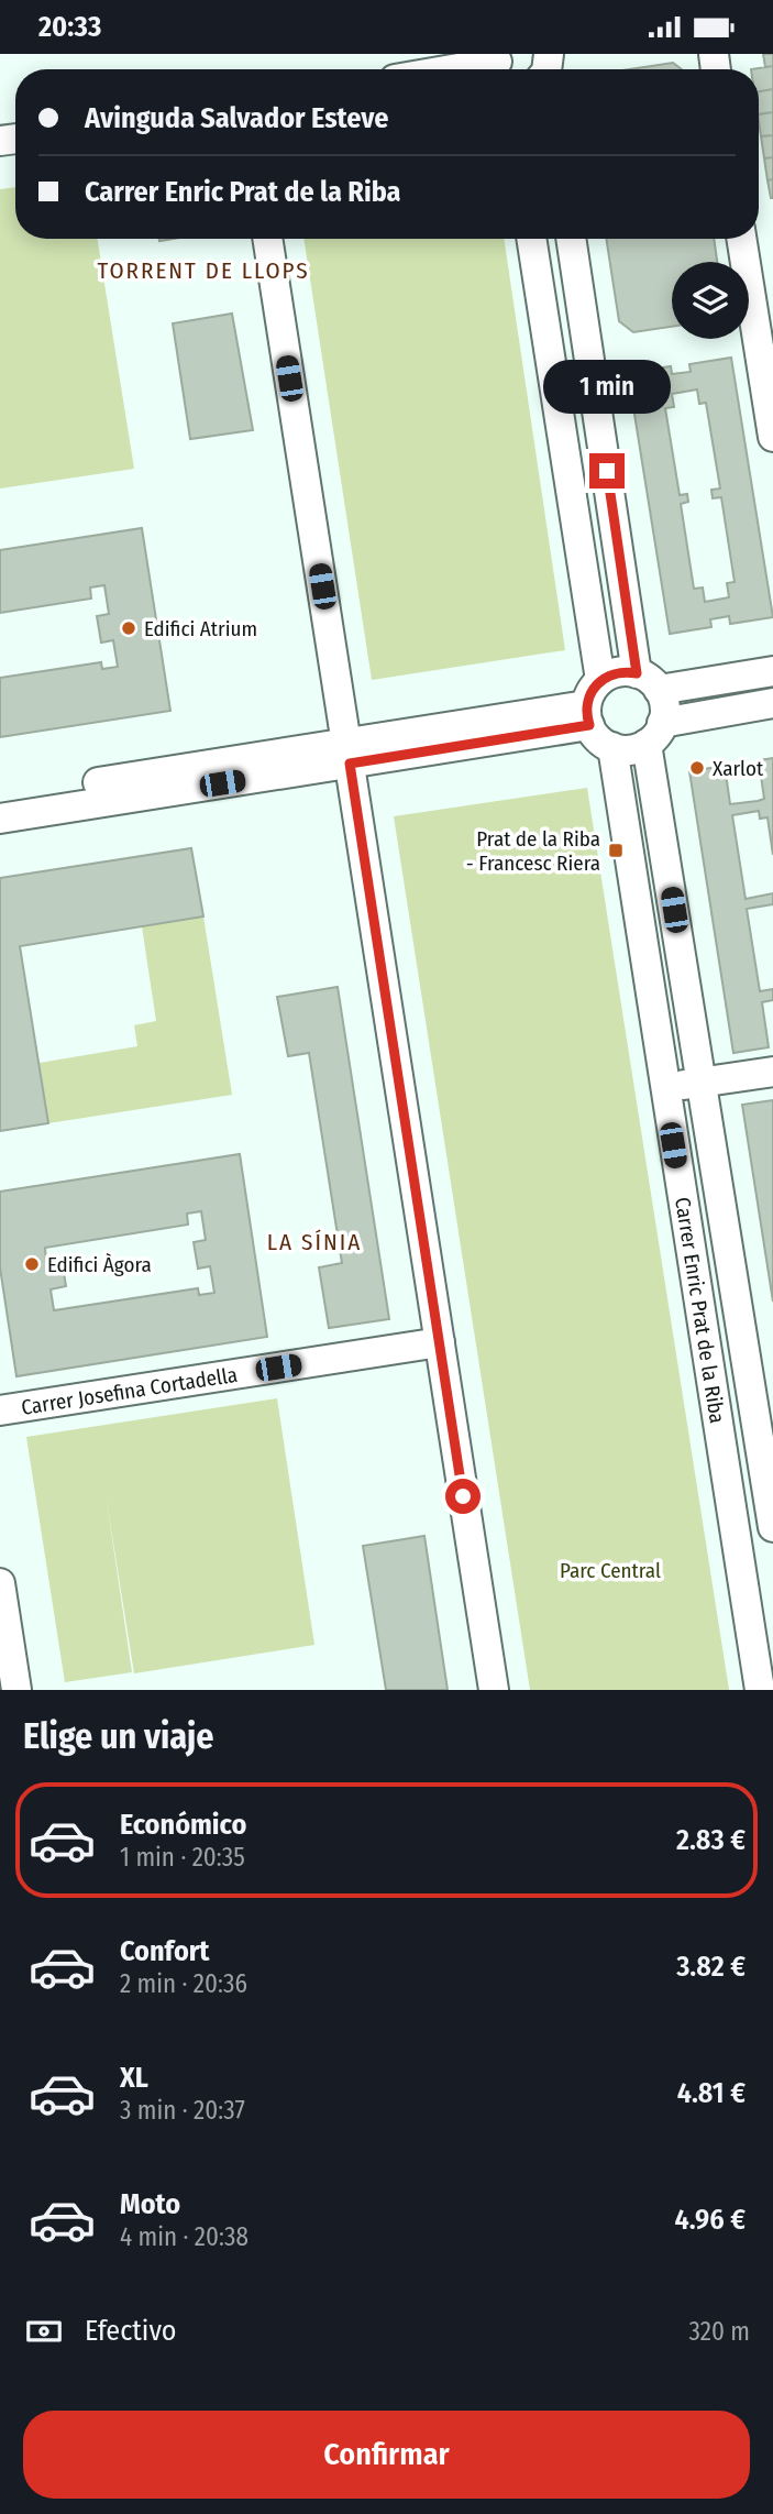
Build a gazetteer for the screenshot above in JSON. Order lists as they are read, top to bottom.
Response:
{
  "streets": {
    "street": ["Carrer Enric Prat de la Riba", "Carrer Josefina Cortadella"]
  },
  "districts": ["TORRENT DE LLOPS", "LA SÍNIA"],
  "parks": ["Parc Central"],
  "places": {
    "other": ["Edifici Atrium", "Xarlot", "Edifici Àgora"],
    "transit": ["Prat de la Riba - Francesc Riera"]
  },
  "page": {
    "status": "20:33",
    "banner": ["Avinguda Salvador Esteve", "Carrer Enric Prat de la Riba"],
    "bubble": "1 min",
    "heading": "Elige un viaje",
    "list": [
      {
        "name": "Económico",
        "note": "1 min · 20:35",
        "value": "2.83 €"
      },
      {
        "name": "Confort",
        "note": "2 min · 20:36",
        "value": "3.82 €"
      },
      {
        "name": "XL",
        "note": "3 min · 20:37",
        "value": "4.81 €"
      },
      {
        "name": "Moto",
        "note": "4 min · 20:38",
        "value": "4.96 €"
      }
    ],
    "pay": ["Efectivo", "320 m"],
    "buttons": "Confirmar"
  }
}
